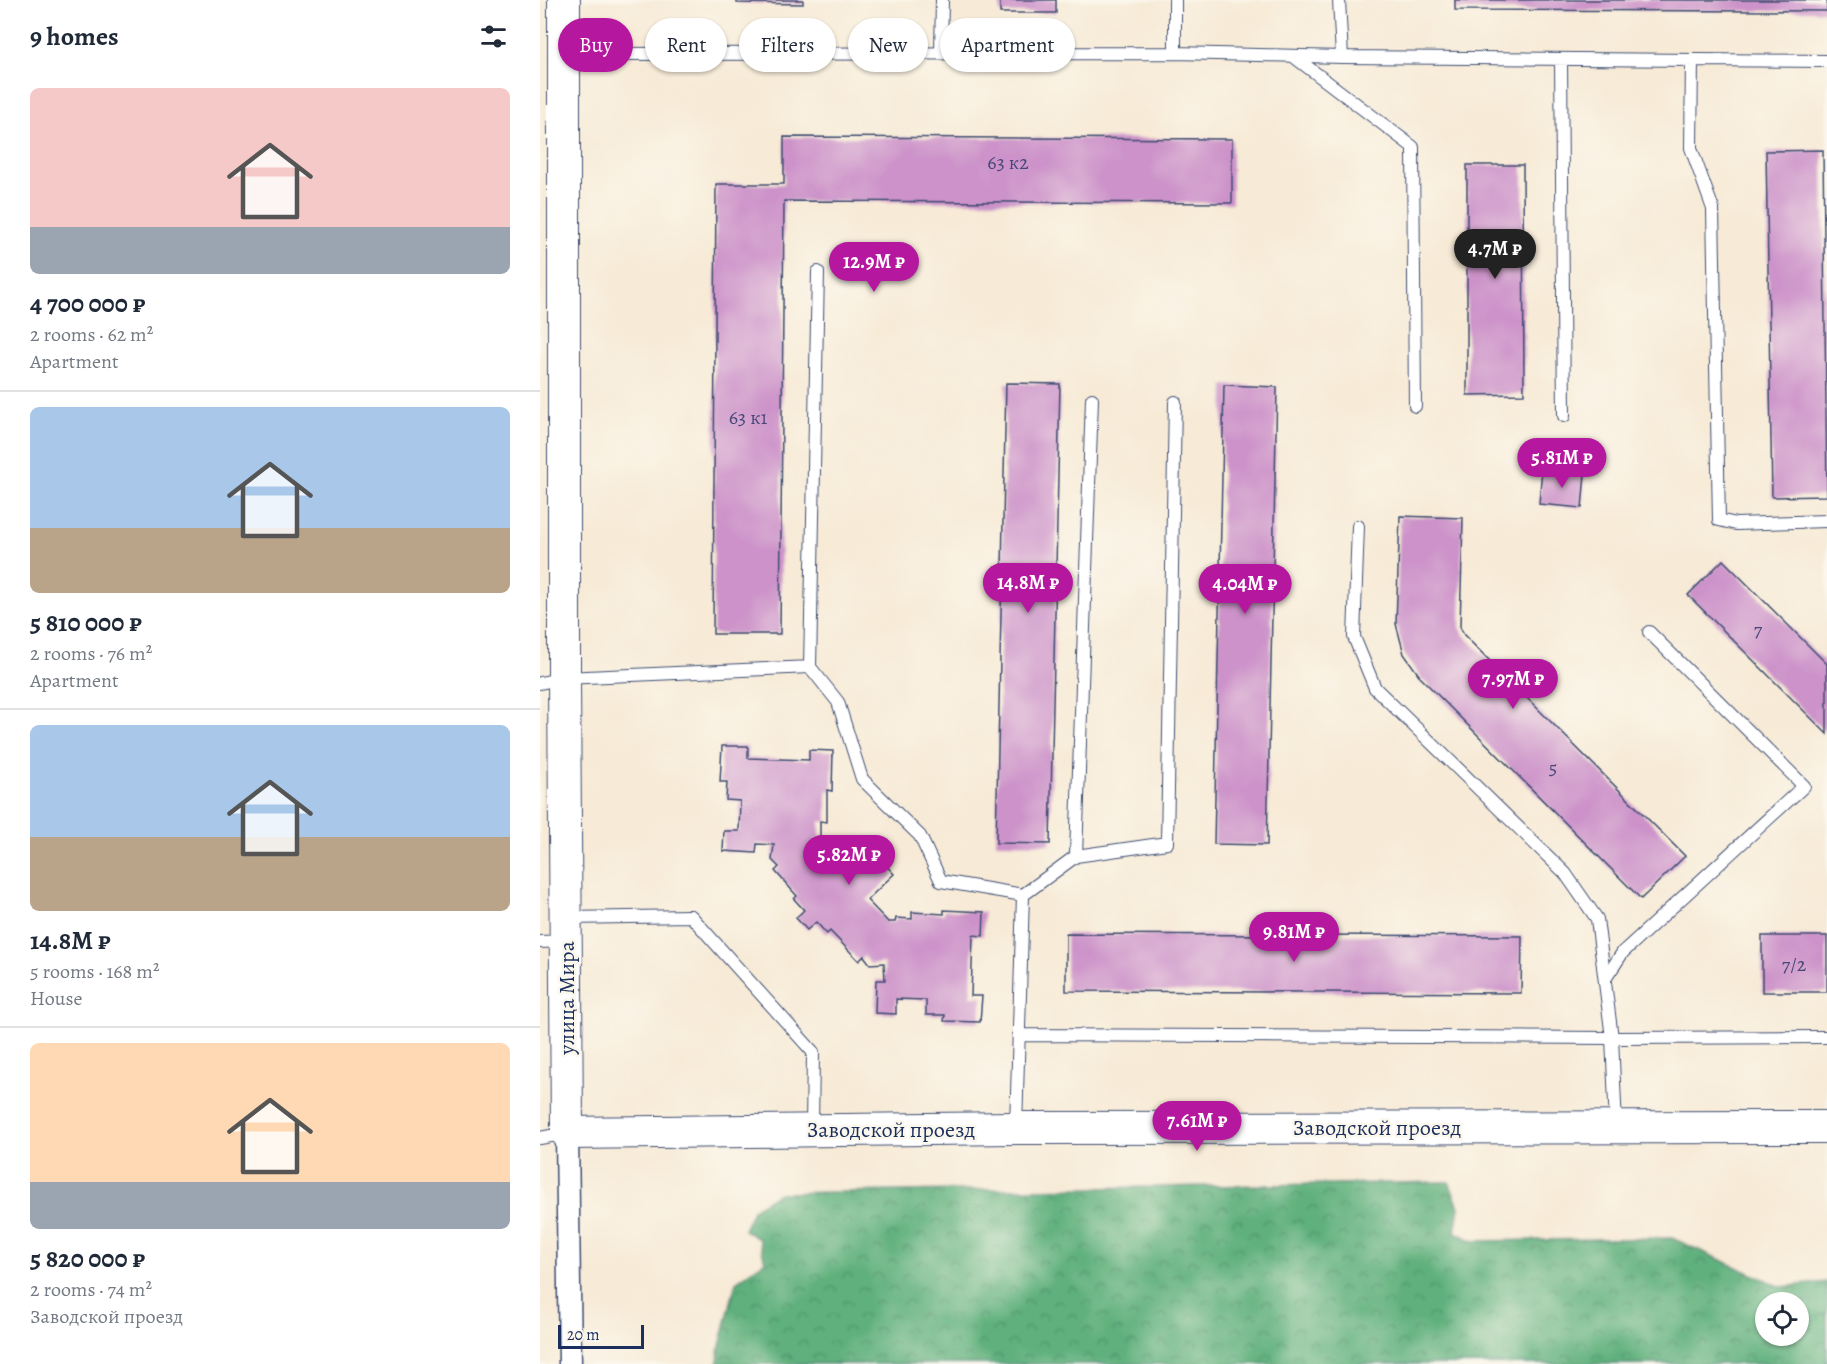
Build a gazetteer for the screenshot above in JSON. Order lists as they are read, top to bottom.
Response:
{
  "streets": {
    "main road": ["улица Мира", "Заводской проезд"]
  },
  "crossings": [
    ["улица Мира", "Заводской проезд"]
  ],
  "house_numbers": [
    "63 к2",
    "63 к1",
    "7",
    "5",
    "7/2"
  ],
  "scale_bar": "20 m",
  "page": {
    "heading": "9 homes",
    "chip": [
      "Buy",
      "Rent",
      "Filters",
      "New",
      "Apartment"
    ],
    "list": [
      {
        "name": "4 700 000 ₽",
        "note": "2 rooms · 62 m² · Apartment"
      },
      {
        "name": "5 810 000 ₽",
        "note": "2 rooms · 76 m² · Apartment"
      },
      {
        "name": "14.8M ₽",
        "note": "5 rooms · 168 m² · House"
      },
      {
        "name": "5 820 000 ₽",
        "note": "2 rooms · 74 m² · Заводской проезд"
      }
    ],
    "price": [
      "4.7M ₽",
      "12.9M ₽",
      "5.81M ₽",
      "14.8M ₽",
      "4.04M ₽",
      "7.97M ₽",
      "5.82M ₽",
      "9.81M ₽",
      "7.61M ₽"
    ],
    "scale": "20 m"
  }
}
